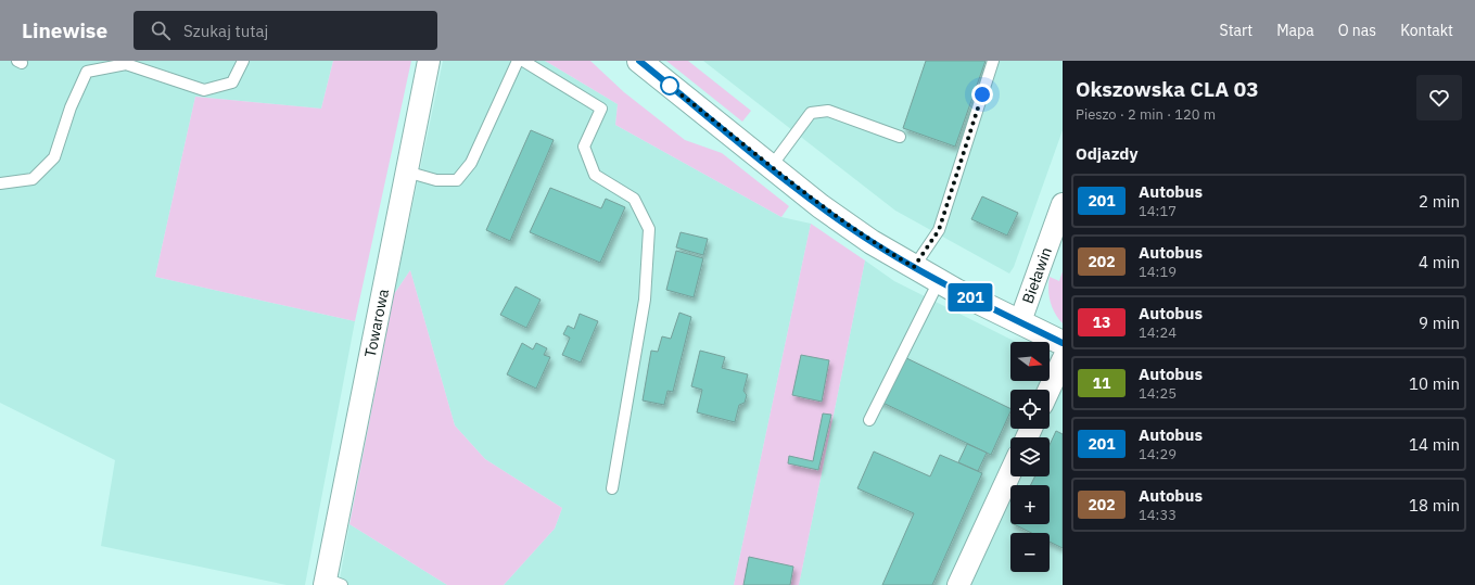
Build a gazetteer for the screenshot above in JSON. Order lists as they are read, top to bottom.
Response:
{
  "streets": {
    "street": ["Bieławin", "Towarowa"]
  },
  "lines": ["bus line 201"],
  "north": "right",
  "page": {
    "header": "Linewise",
    "search": "Szukaj tutaj",
    "nav": [
      "Start",
      "Mapa",
      "O nas",
      "Kontakt"
    ],
    "on_map": "201",
    "heading": [
      ["Okszowska CLA 03", "Pieszo · 2 min · 120 m"],
      "Odjazdy"
    ],
    "list": [
      {
        "mark": "201",
        "name": "Autobus",
        "note": "14:17",
        "value": "2 min"
      },
      {
        "mark": "202",
        "name": "Autobus",
        "note": "14:19",
        "value": "4 min"
      },
      {
        "mark": "13",
        "name": "Autobus",
        "note": "14:24",
        "value": "9 min"
      },
      {
        "mark": "11",
        "name": "Autobus",
        "note": "14:25",
        "value": "10 min"
      },
      {
        "mark": "201",
        "name": "Autobus",
        "note": "14:29",
        "value": "14 min"
      },
      {
        "mark": "202",
        "name": "Autobus",
        "note": "14:33",
        "value": "18 min"
      }
    ],
    "map_buttons": ["+", "−"]
  }
}
